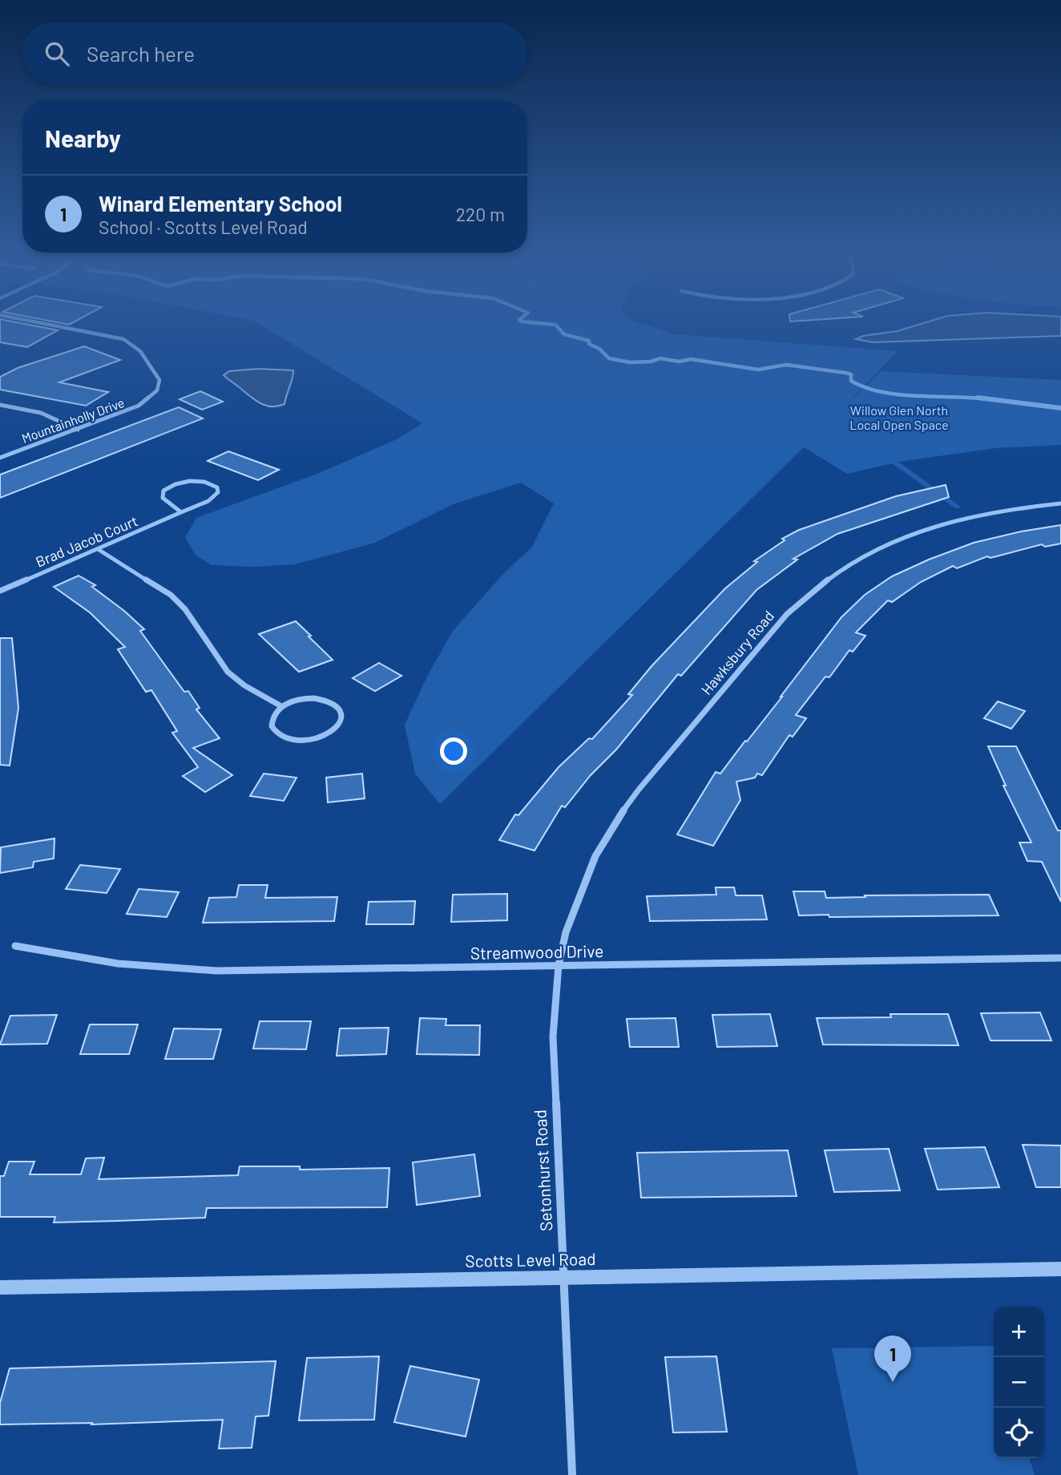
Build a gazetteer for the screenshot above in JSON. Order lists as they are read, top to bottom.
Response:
{
  "streets": {
    "street": [
      "Mountainholly Drive",
      "Brad Jacob Court",
      "Hawksbury Road",
      "Streamwood Drive",
      "Setonhurst Road",
      "Scotts Level Road"
    ]
  },
  "crossings": [
    ["Hawksbury Road", "Streamwood Drive"],
    ["Hawksbury Road", "Setonhurst Road"],
    ["Streamwood Drive", "Setonhurst Road"],
    ["Setonhurst Road", "Scotts Level Road"]
  ],
  "parks": ["Willow Glen North Local Open Space"],
  "page": {
    "search": "Search here",
    "heading": "Nearby",
    "list": [
      {
        "mark": "1",
        "name": "Winard Elementary School",
        "note": "School · Scotts Level Road",
        "value": "220 m"
      }
    ],
    "map_buttons": ["+", "−"],
    "pins": "1"
  }
}
